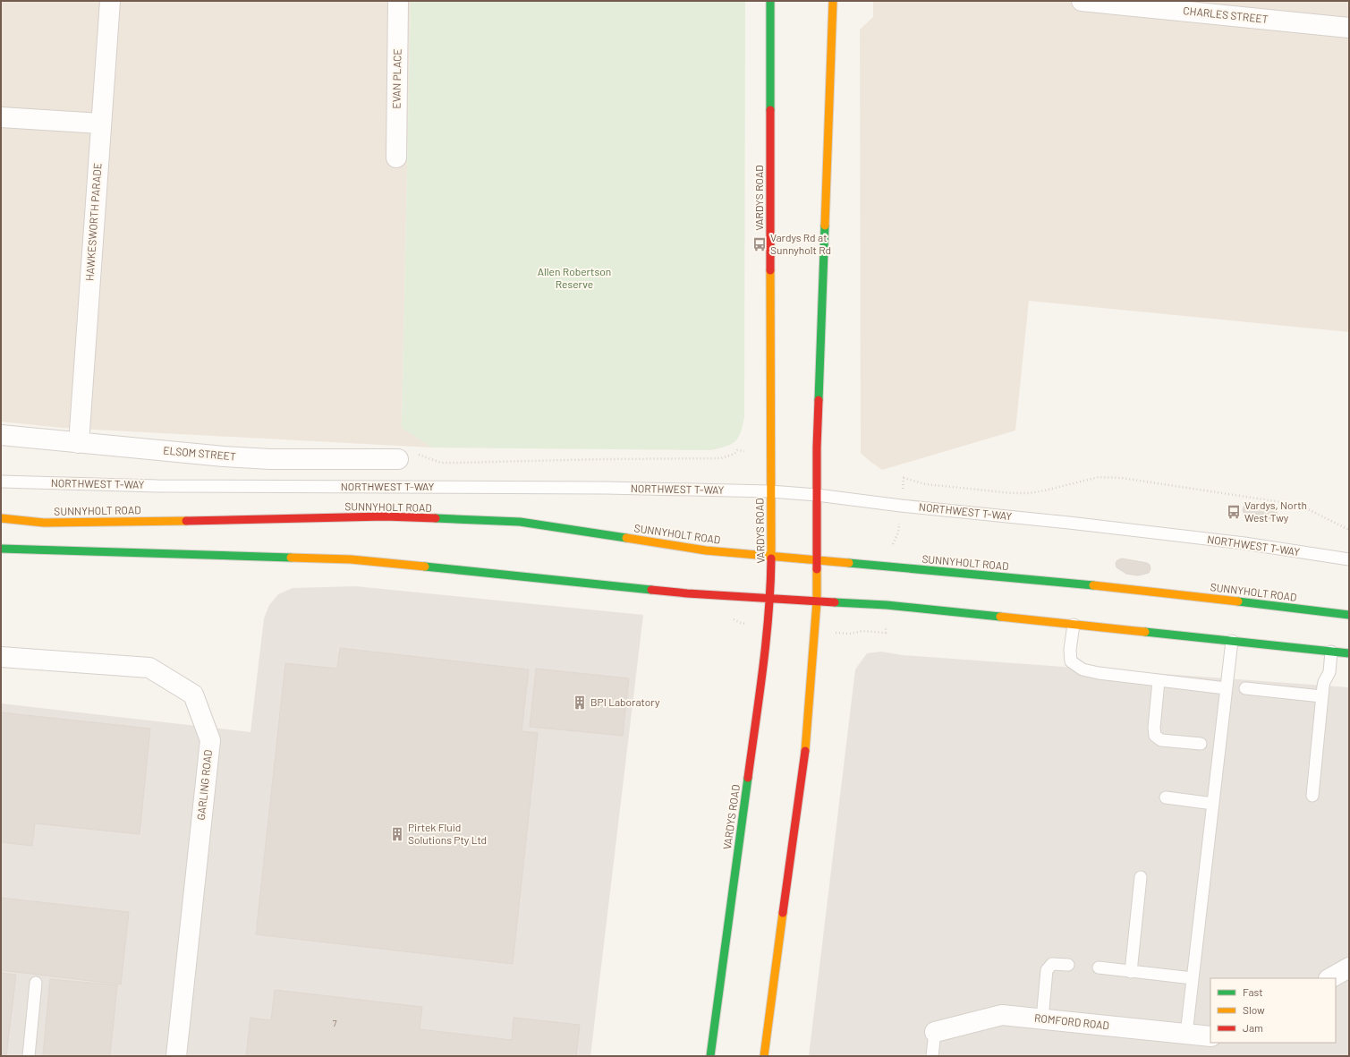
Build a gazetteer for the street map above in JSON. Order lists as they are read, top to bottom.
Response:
{
  "streets": {
    "main road": ["VARDYS ROAD", "SUNNYHOLT ROAD"],
    "street": [
      "CHARLES STREET",
      "EVAN PLACE",
      "HAWKESWORTH PARADE",
      "ELSOM STREET",
      "GARLING ROAD",
      "ROMFORD ROAD"
    ],
    "lane": ["NORTHWEST T-WAY"]
  },
  "crossings": [
    ["VARDYS ROAD", "NORTHWEST T-WAY"],
    ["VARDYS ROAD", "SUNNYHOLT ROAD"],
    ["HAWKESWORTH PARADE", "ELSOM STREET"]
  ],
  "parks": ["Allen Robertson Reserve"],
  "places": {
    "bus stop": ["Vardys Rd at Sunnyholt Rd", "Vardys, North West Twy"],
    "building": ["BPI Laboratory", "Pirtek Fluid Solutions Pty Ltd"]
  },
  "house_numbers": ["7"],
  "legend": ["Fast", "Slow", "Jam"]
}
